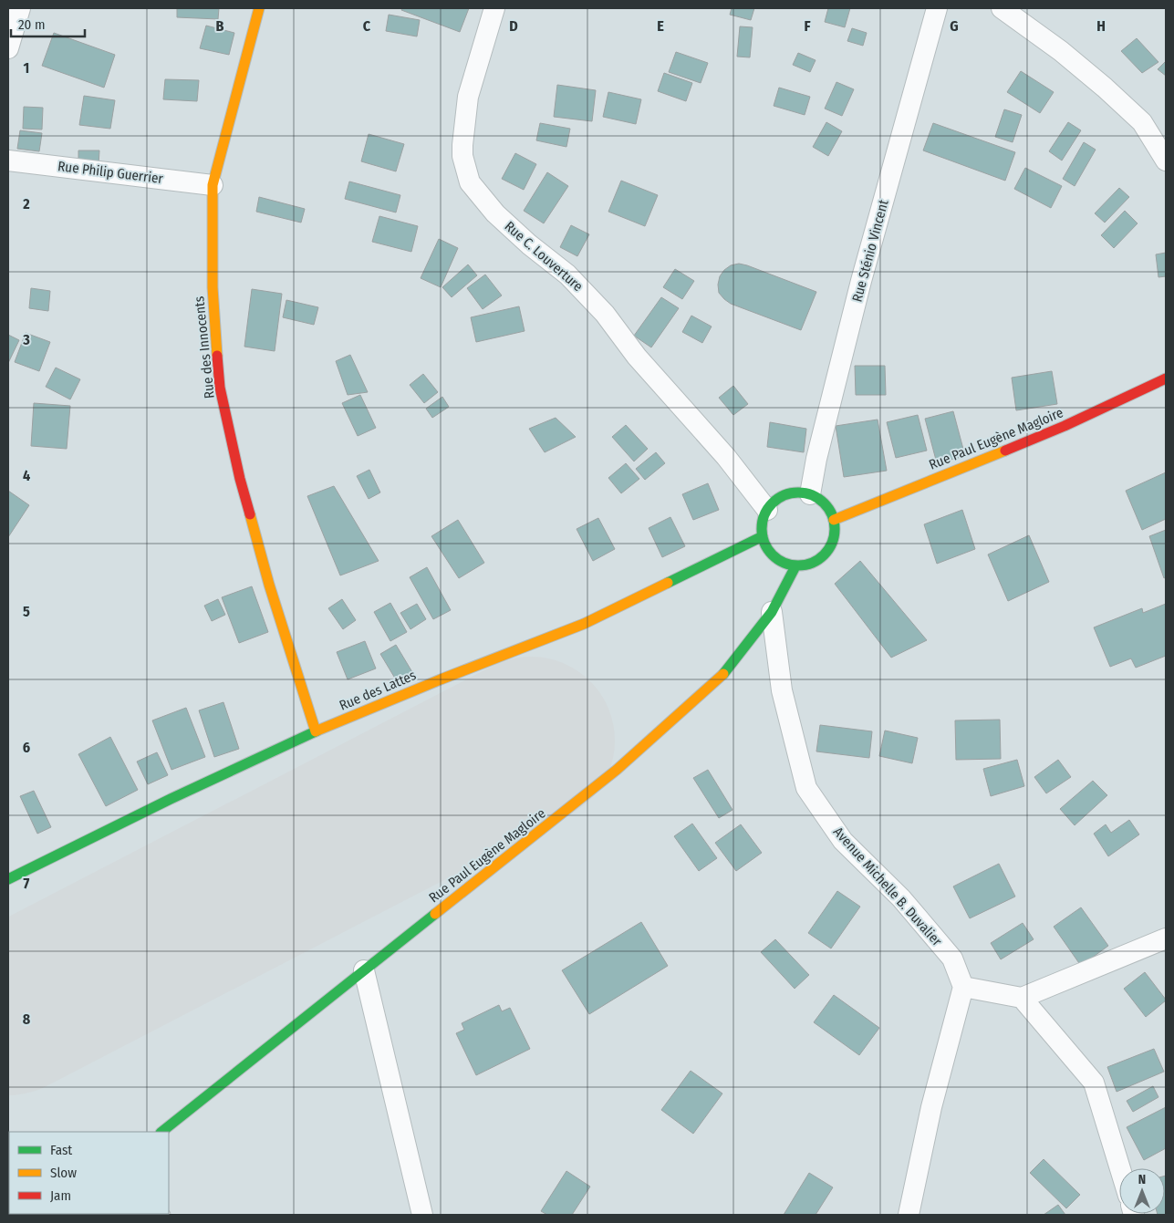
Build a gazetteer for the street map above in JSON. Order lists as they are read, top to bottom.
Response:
{
  "streets": {
    "street": [
      "Rue Philip Guerrier",
      "Rue Sténio Vincent",
      "Rue C. Louverture",
      "Rue des Innocents",
      "Rue Paul Eugène Magloire",
      "Rue des Lattes",
      "Avenue Michelle B. Duvalier"
    ]
  },
  "crossings": [
    ["Rue Philip Guerrier", "Rue des Innocents"],
    ["Rue Sténio Vincent", "Rue C. Louverture"],
    ["Rue Sténio Vincent", "Rue Paul Eugène Magloire"],
    ["Rue Sténio Vincent", "Rue des Lattes"],
    ["Rue C. Louverture", "Rue Paul Eugène Magloire"],
    ["Rue C. Louverture", "Rue des Lattes"],
    ["Rue des Innocents", "Rue des Lattes"],
    ["Rue Paul Eugène Magloire", "Rue des Lattes"],
    ["Rue Paul Eugène Magloire", "Avenue Michelle B. Duvalier"]
  ],
  "legend": ["Fast", "Slow", "Jam"],
  "scale_bar": "20 m",
  "north": "top",
  "grid": {
    "columns": [
      "B",
      "C",
      "D",
      "E",
      "F",
      "G",
      "H"
    ],
    "rows": [
      "1",
      "2",
      "3",
      "4",
      "5",
      "6",
      "7",
      "8"
    ]
  }
}
